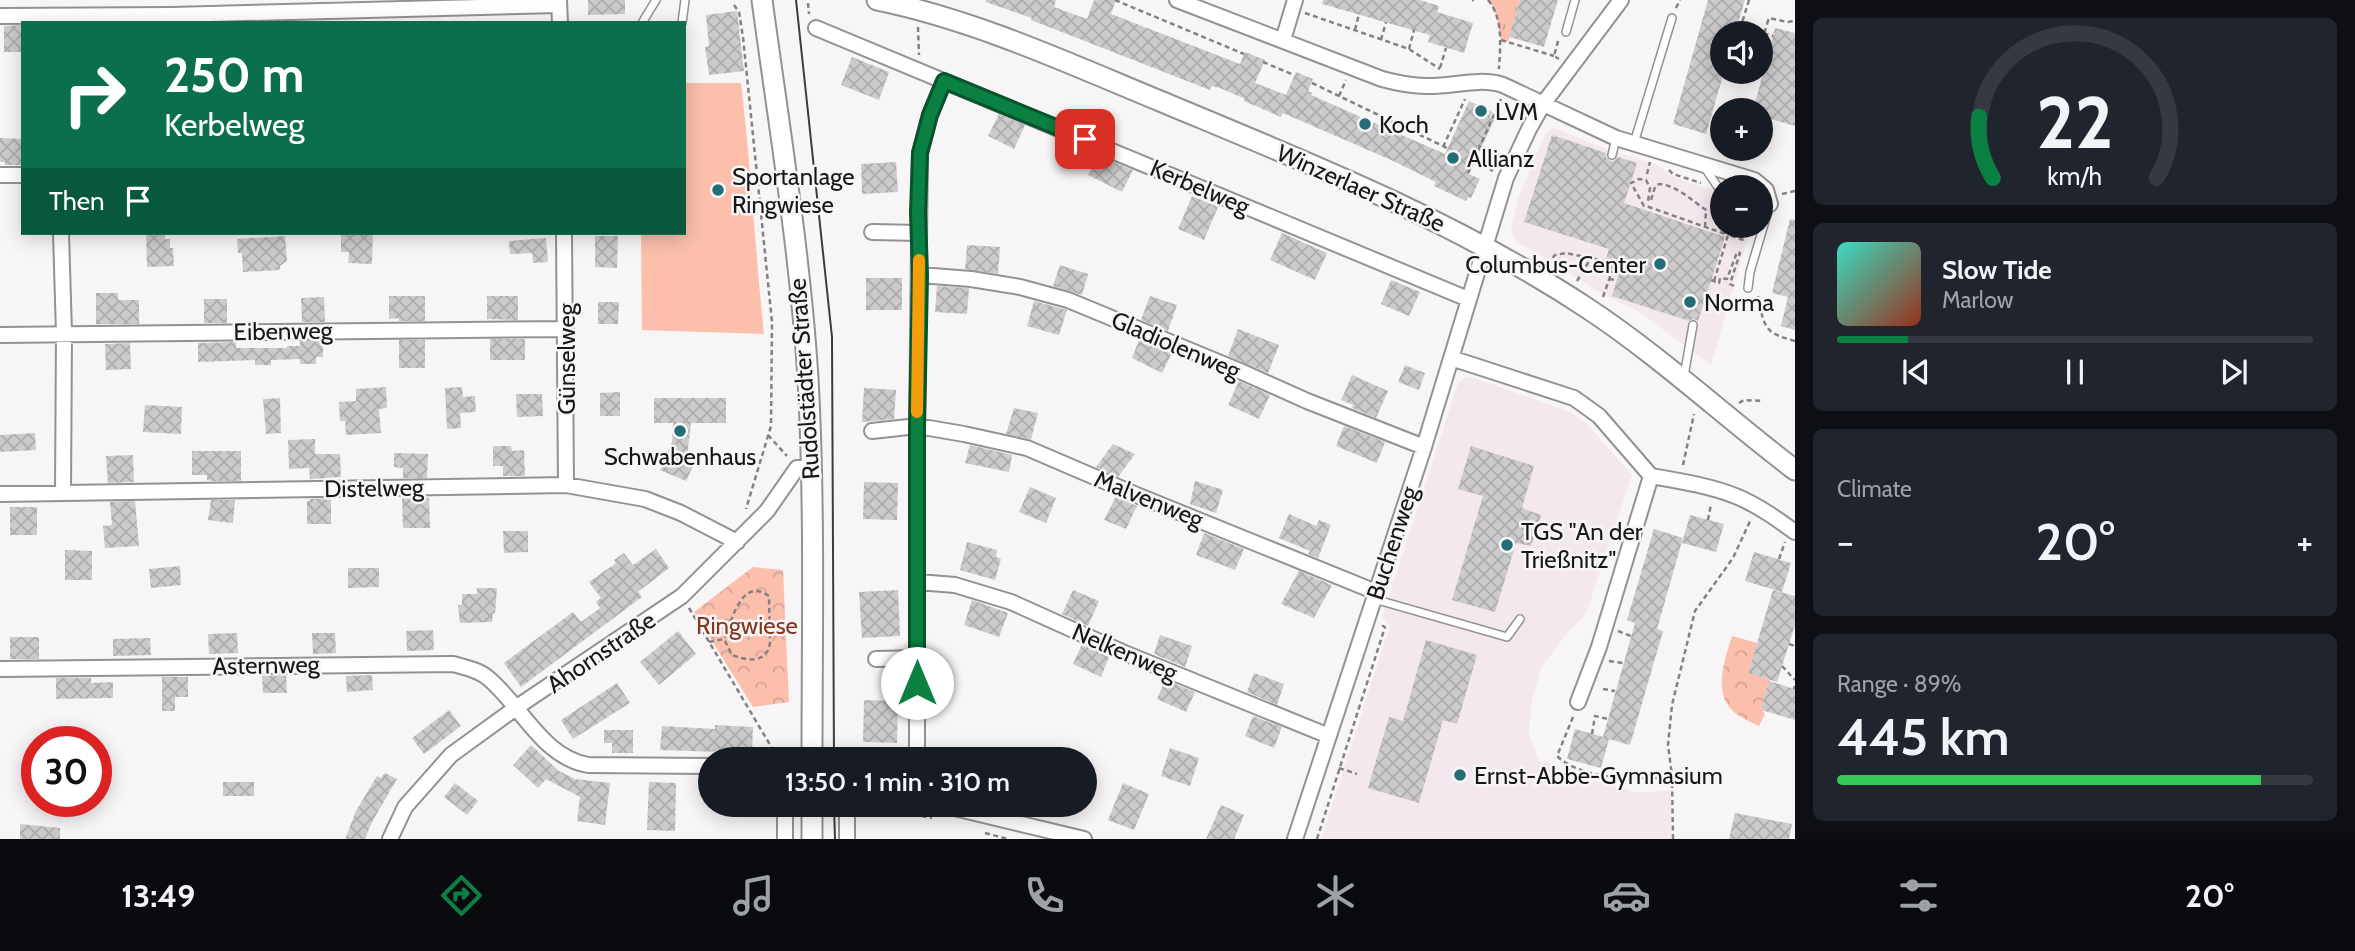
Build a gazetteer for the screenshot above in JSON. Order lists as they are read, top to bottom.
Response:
{
  "streets": {
    "main road": ["Winzerlaer Straße", "Rudolstädter Straße"],
    "street": [
      "Kerbelweg",
      "Eibenweg",
      "Gladiolenweg",
      "Günselweg",
      "Distelweg",
      "Malvenweg",
      "Buchenweg",
      "Ahornstraße",
      "Nelkenweg",
      "Asternweg"
    ]
  },
  "crossings": [
    ["Kerbelweg", "Buchenweg"],
    ["Winzerlaer Straße", "Buchenweg"],
    ["Eibenweg", "Günselweg"],
    ["Gladiolenweg", "Buchenweg"],
    ["Günselweg", "Distelweg"],
    ["Rudolstädter Straße", "Ahornstraße"],
    ["Distelweg", "Ahornstraße"],
    ["Malvenweg", "Buchenweg"],
    ["Buchenweg", "Nelkenweg"],
    ["Ahornstraße", "Asternweg"]
  ],
  "parks": ["Ringwiese"],
  "places": [
    "LVM",
    "Koch",
    "Allianz",
    "Sportanlage Ringwiese",
    "Columbus-Center",
    "Norma",
    "Schwabenhaus",
    "TGS \"An der Trießnitz\"",
    "Ernst-Abbe-Gymnasium"
  ],
  "page": {
    "map_buttons": ["+", "−"],
    "turn": ["250 m", "Kerbelweg"],
    "then": "Then",
    "song": ["Slow Tide", "Marlow"],
    "tile": [
      "Climate",
      ["Range · 89%", "445 km"]
    ],
    "heat": ["−", "20°", "+"],
    "limit": "30",
    "trip": "13:50 · 1 min · 310 m",
    "tabs": ["13:49", "20°"],
    "gauge": ["22", "km/h"]
  }
}
